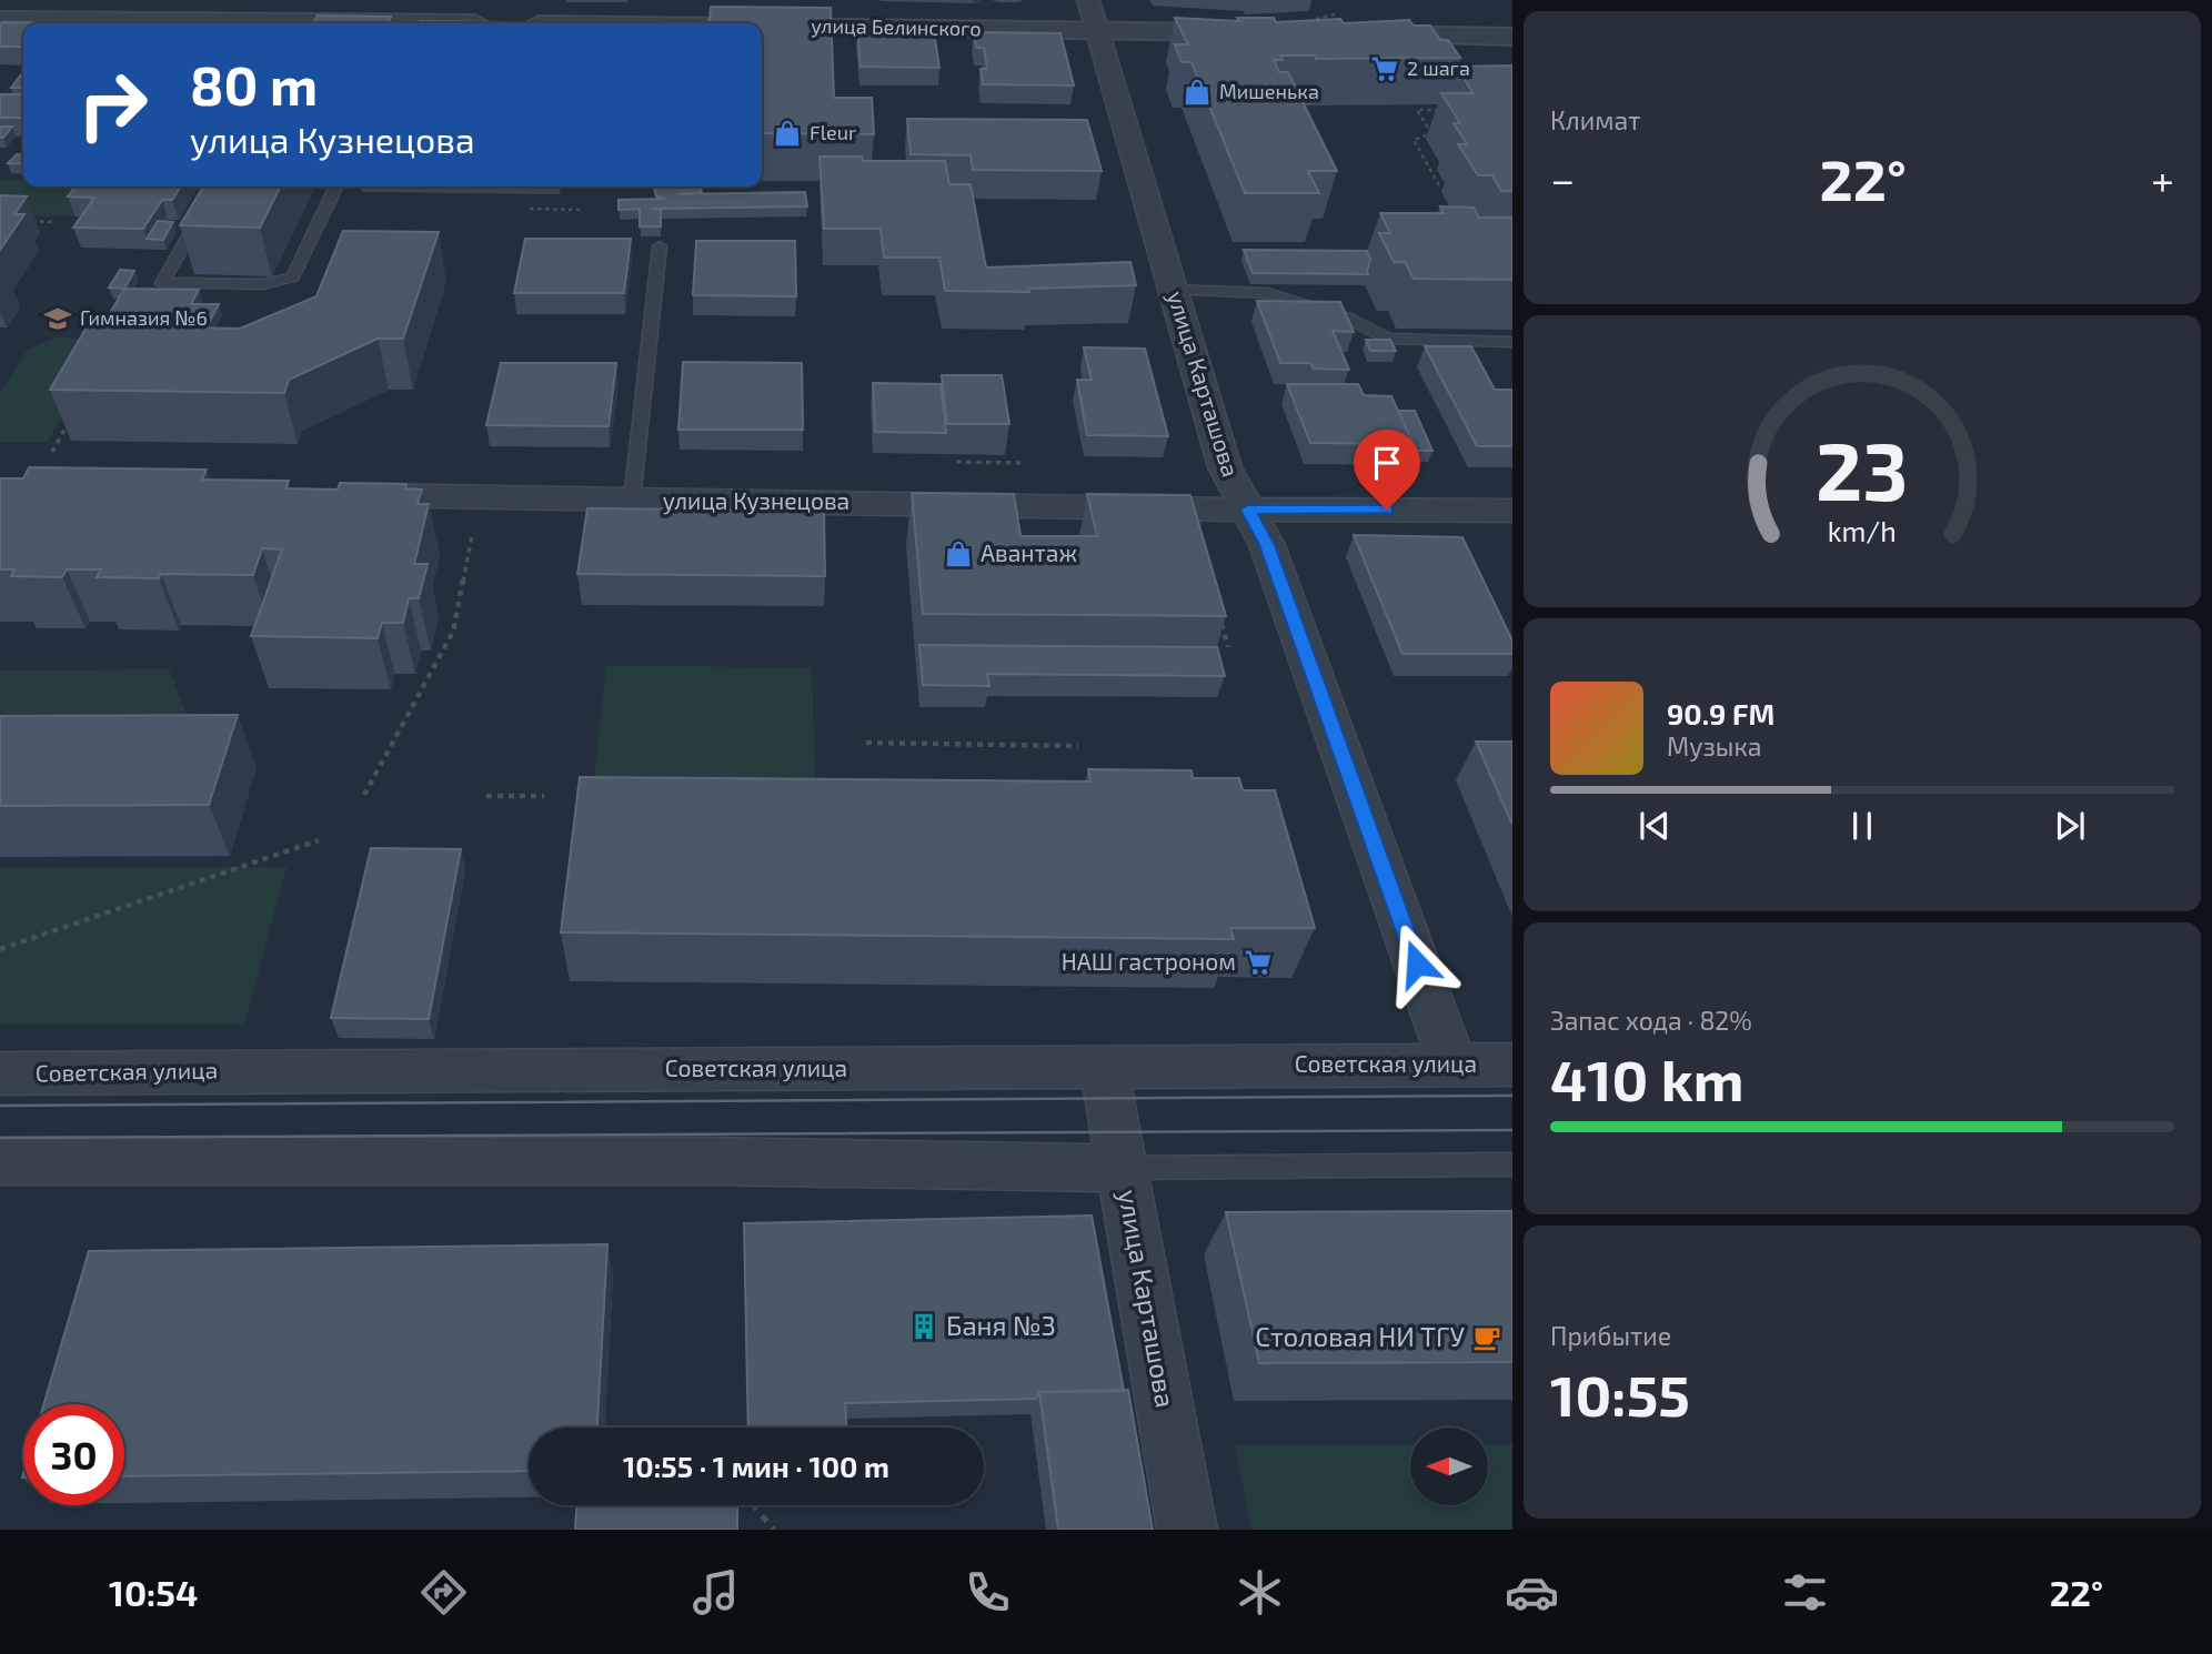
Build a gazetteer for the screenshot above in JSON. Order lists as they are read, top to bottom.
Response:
{
  "streets": {
    "street": [
      "улица Белинского",
      "улица Карташова",
      "улица Кузнецова",
      "Советская улица"
    ]
  },
  "crossings": [
    ["улица Белинского", "улица Карташова"],
    ["улица Карташова", "улица Кузнецова"],
    ["улица Карташова", "Советская улица"]
  ],
  "places": {
    "supermarket": ["2 шага", "НАШ гастроном"],
    "shop": ["Мишенька", "Fleur", "Авантаж"],
    "school or university": ["Гимназия №6"],
    "building": ["Баня №3"],
    "cafe": ["Столовая НИ ТГУ"]
  },
  "north": "left",
  "page": {
    "tile": [
      "Климат",
      ["Запас хода · 82%", "410 km"],
      ["Прибытие", "10:55"]
    ],
    "turn": ["80 m", "улица Кузнецова"],
    "heat": ["−", "22°", "+"],
    "song": ["90.9 FM", "Музыка"],
    "limit": "30",
    "trip": "10:55 · 1 мин · 100 m",
    "tabs": ["10:54", "22°"],
    "gauge": ["23", "km/h"]
  }
}
